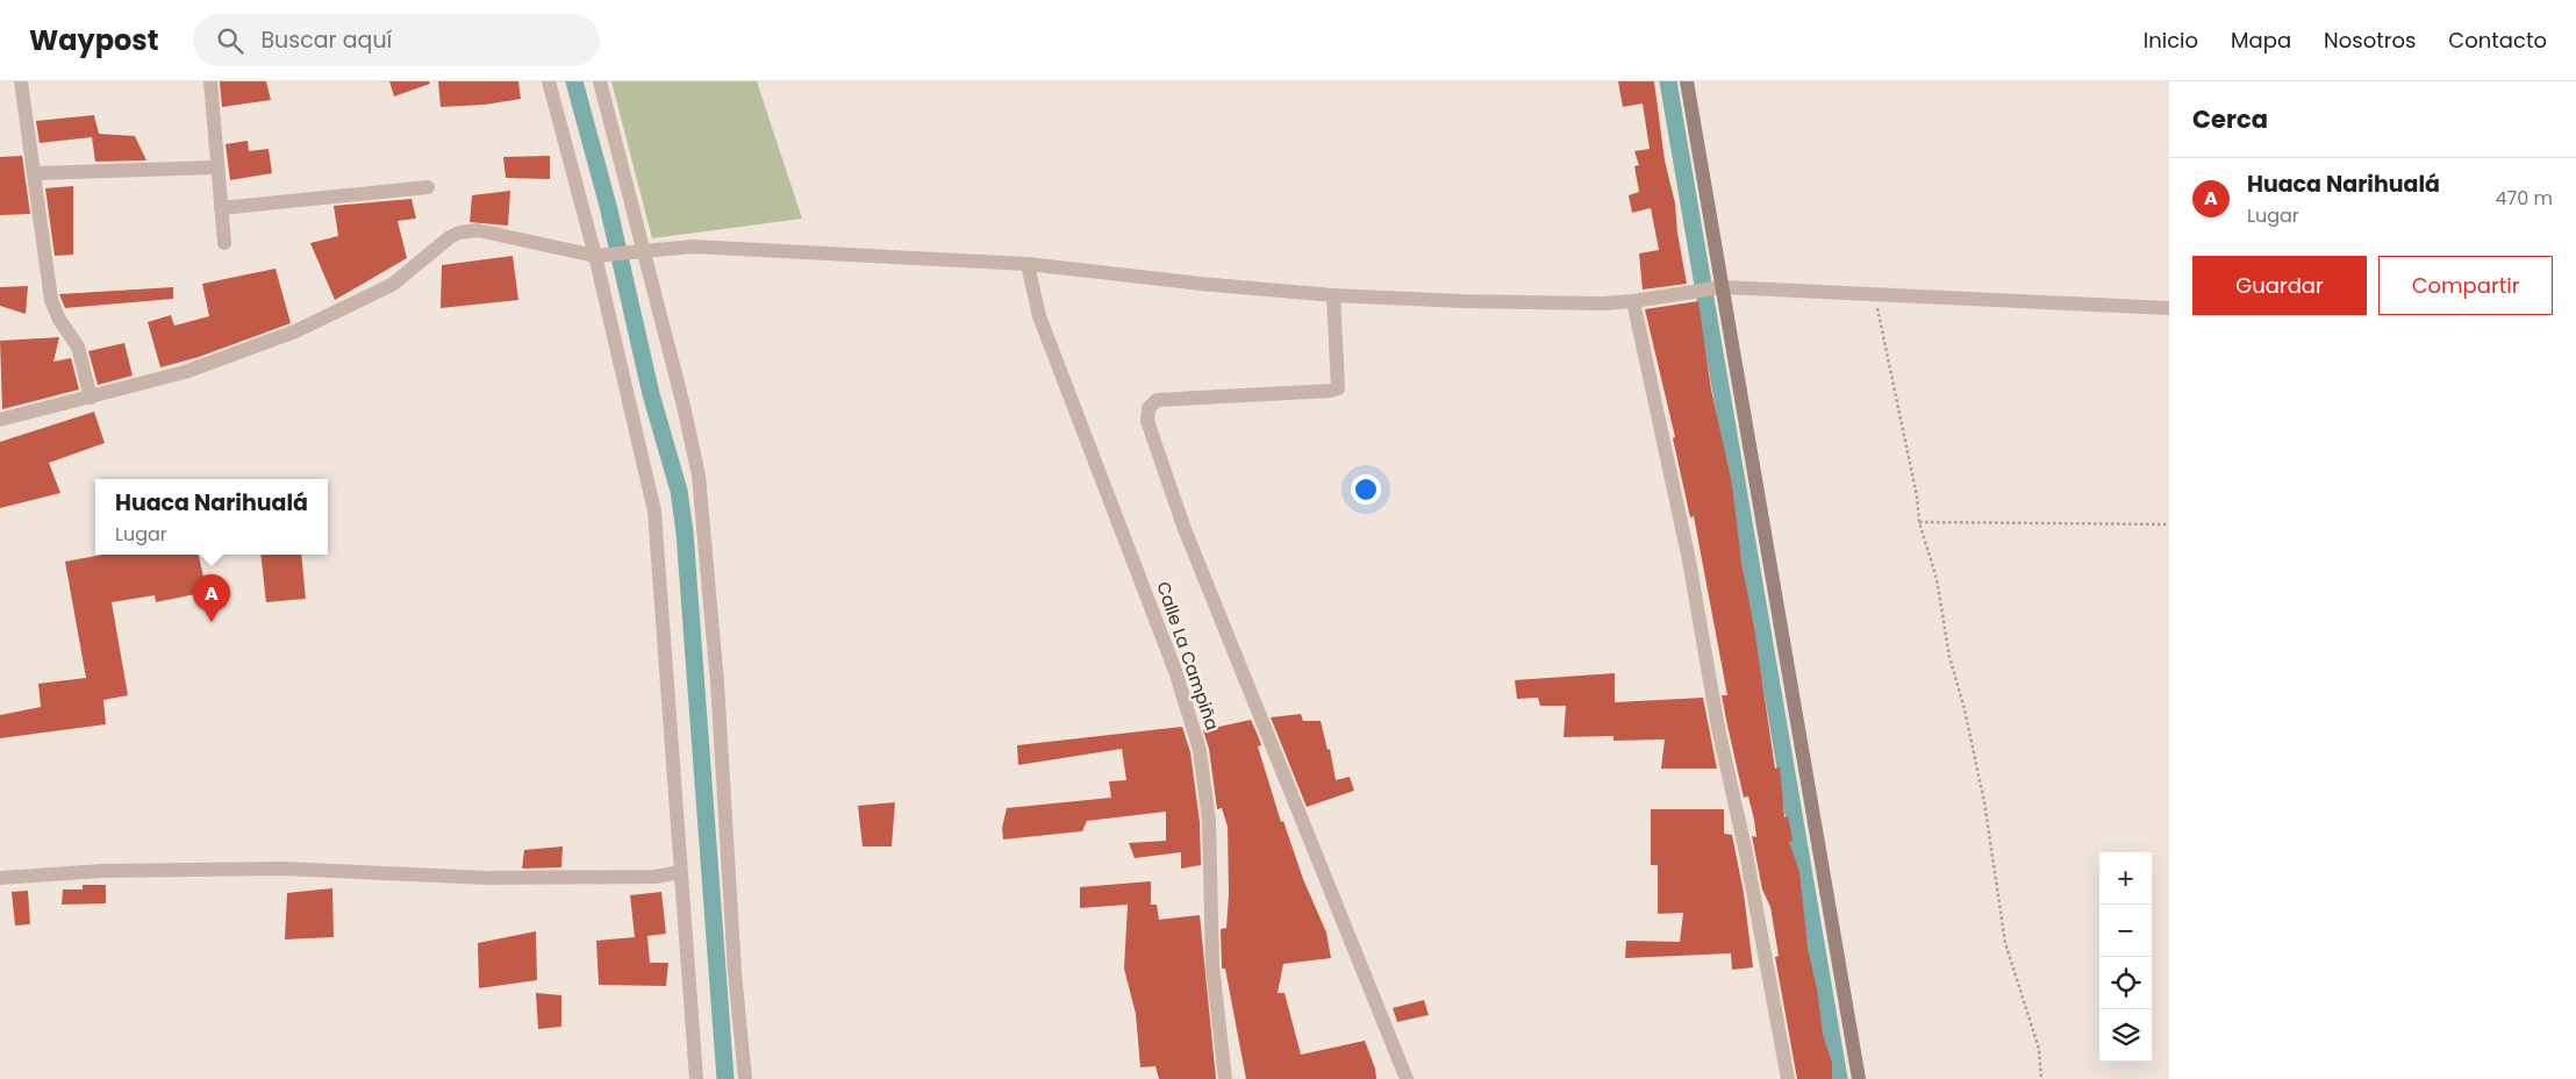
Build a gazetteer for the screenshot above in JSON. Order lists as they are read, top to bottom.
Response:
{
  "streets": {
    "street": ["Calle La Campiña"]
  },
  "page": {
    "header": "Waypost",
    "search": "Buscar aquí",
    "nav": [
      "Inicio",
      "Mapa",
      "Nosotros",
      "Contacto"
    ],
    "heading": "Cerca",
    "list": [
      {
        "mark": "A",
        "name": "Huaca Narihualá",
        "note": "Lugar",
        "value": "470 m"
      }
    ],
    "buttons": ["Guardar", "Compartir"],
    "popup": ["Huaca Narihualá", "Lugar"],
    "pins": "A",
    "map_buttons": ["+", "−"]
  }
}
